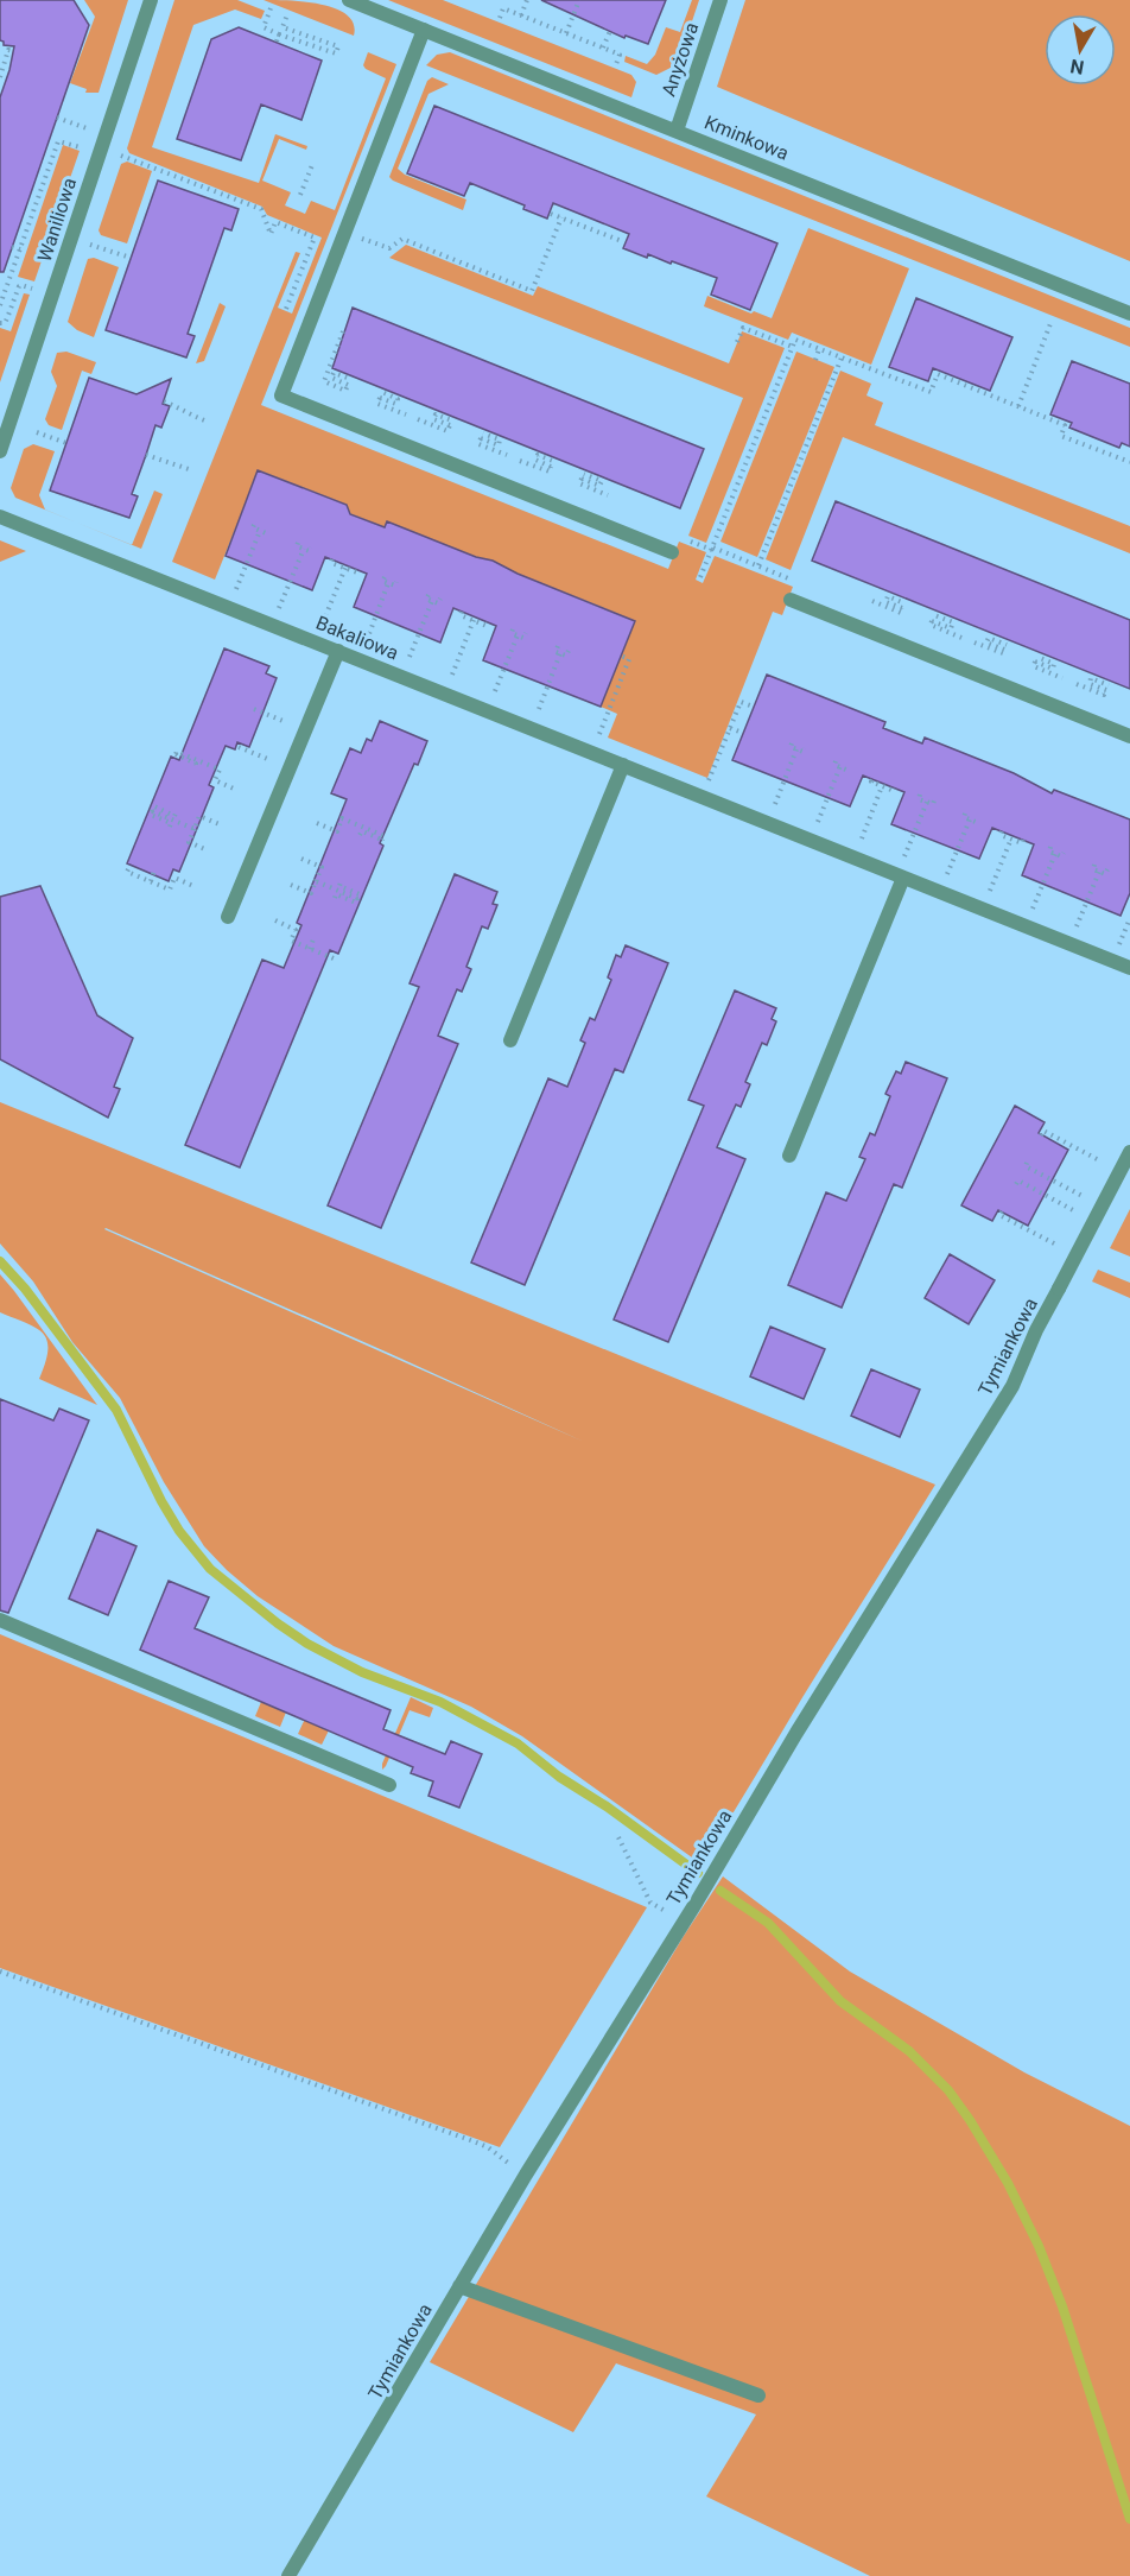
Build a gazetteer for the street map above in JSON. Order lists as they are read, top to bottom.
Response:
{
  "streets": {
    "street": [
      "Anyżowa",
      "Kminkowa",
      "Waniliowa",
      "Bakaliowa",
      "Tymiankowa"
    ]
  },
  "crossings": [
    ["Anyżowa", "Kminkowa"]
  ],
  "north": "bottom"
}
